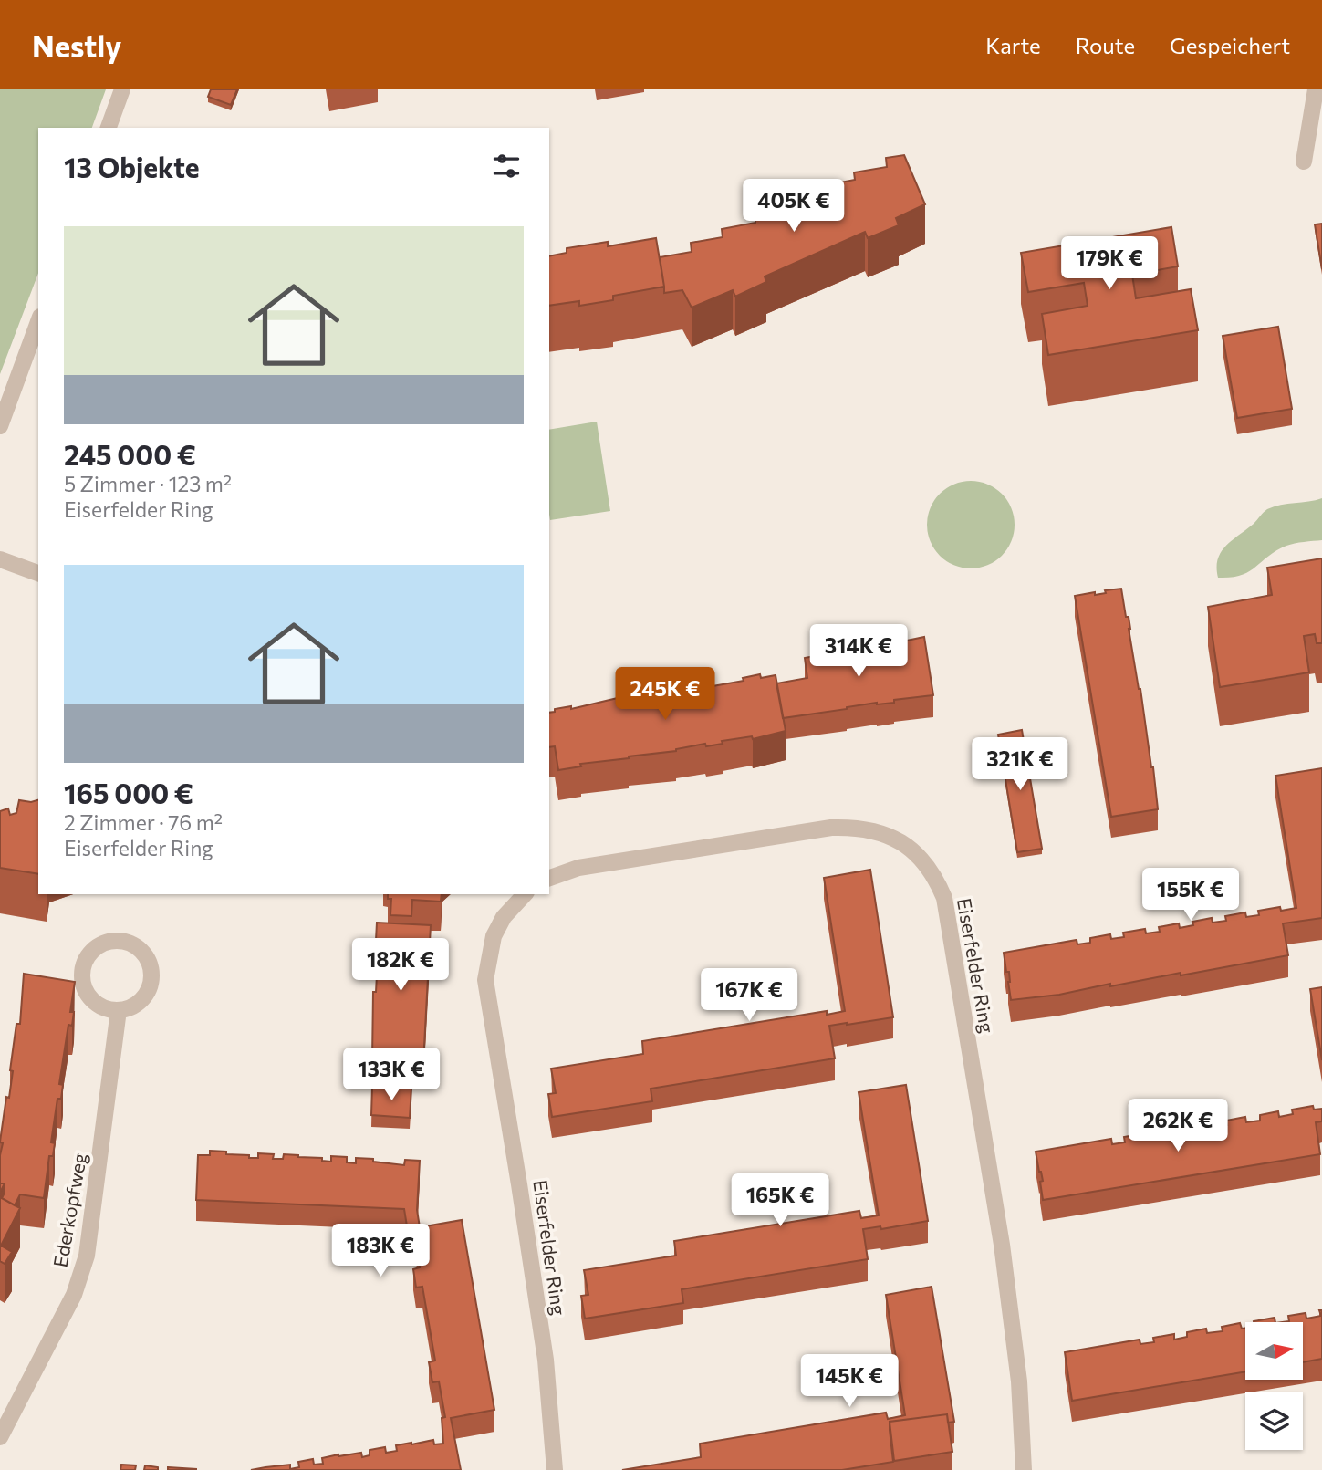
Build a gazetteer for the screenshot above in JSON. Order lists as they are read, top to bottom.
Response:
{
  "streets": {
    "street": ["Eiserfelder Ring", "Ederkopfweg"]
  },
  "north": "right",
  "page": {
    "header": "Nestly",
    "nav": ["Karte", "Route", "Gespeichert"],
    "heading": "13 Objekte",
    "price": [
      "405K €",
      "179K €",
      "314K €",
      "245K €",
      "321K €",
      "155K €",
      "182K €",
      "167K €",
      "133K €",
      "262K €",
      "165K €",
      "183K €",
      "145K €"
    ],
    "list": [
      {
        "name": "245 000 €",
        "note": "5 Zimmer · 123 m² · Eiserfelder Ring"
      },
      {
        "name": "165 000 €",
        "note": "2 Zimmer · 76 m² · Eiserfelder Ring"
      }
    ]
  }
}
